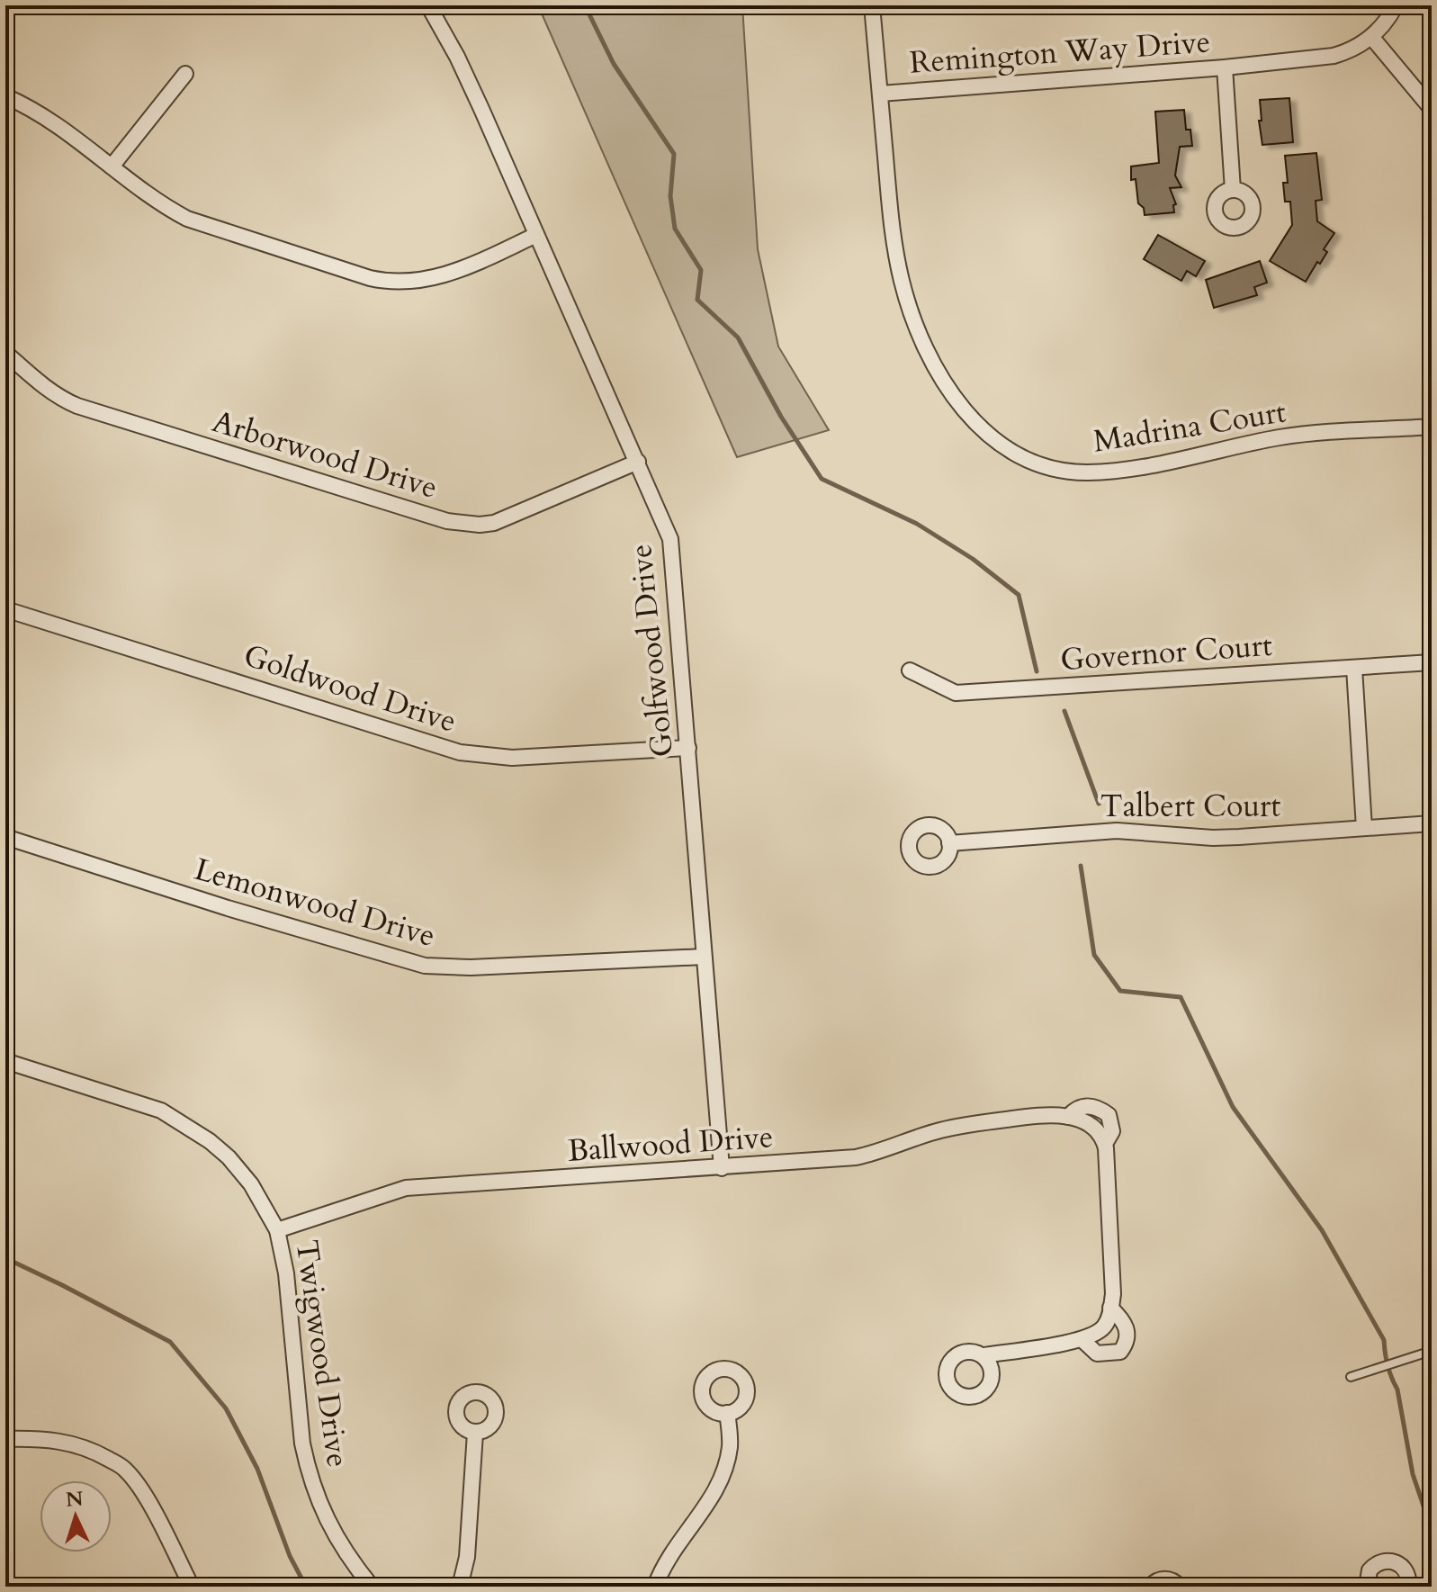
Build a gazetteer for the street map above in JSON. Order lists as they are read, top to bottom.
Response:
{
  "streets": {
    "street": [
      "Remington Way Drive",
      "Madrina Court",
      "Arborwood Drive",
      "Golfwood Drive",
      "Governor Court",
      "Goldwood Drive",
      "Talbert Court",
      "Lemonwood Drive",
      "Ballwood Drive",
      "Twigwood Drive"
    ]
  },
  "crossings": [
    ["Remington Way Drive", "Madrina Court"],
    ["Arborwood Drive", "Golfwood Drive"],
    ["Golfwood Drive", "Goldwood Drive"],
    ["Golfwood Drive", "Lemonwood Drive"],
    ["Golfwood Drive", "Ballwood Drive"],
    ["Ballwood Drive", "Twigwood Drive"]
  ],
  "north": "top"
}
